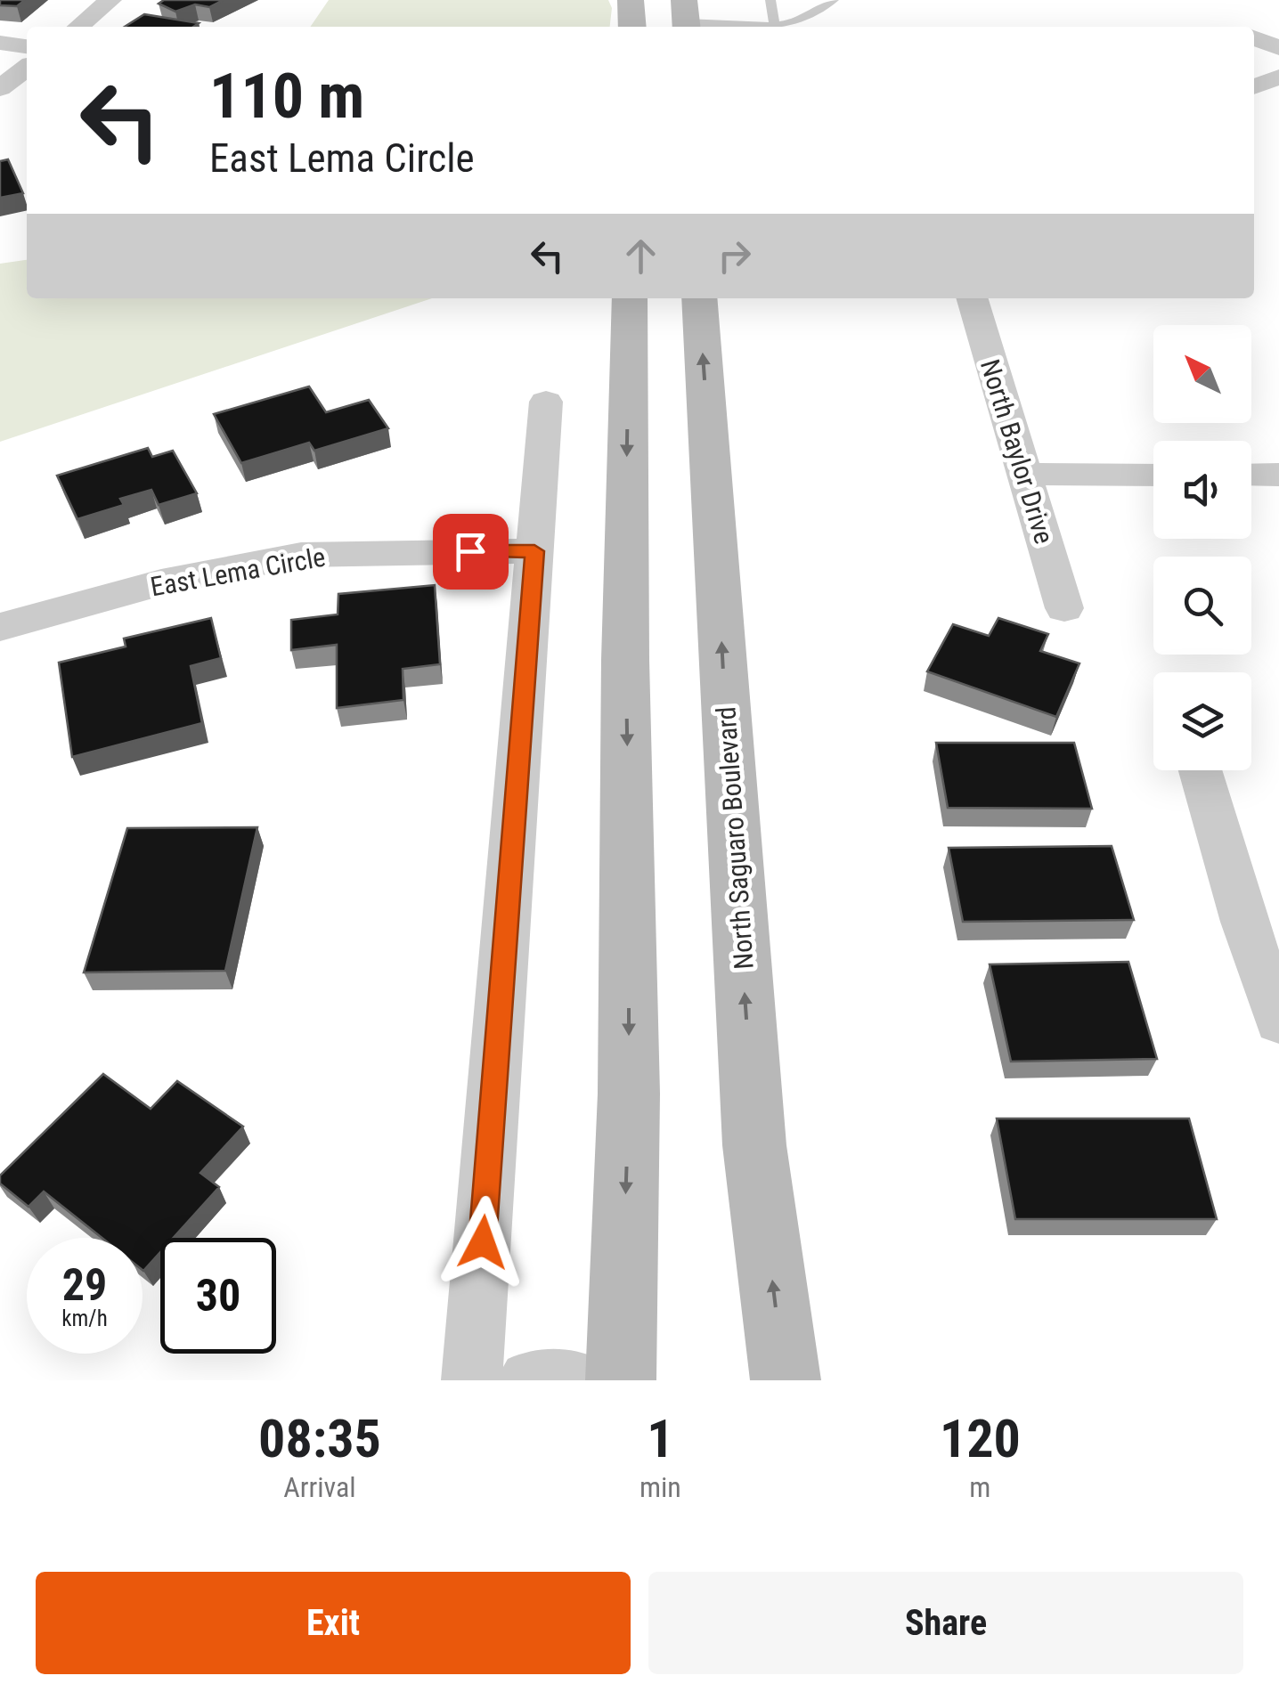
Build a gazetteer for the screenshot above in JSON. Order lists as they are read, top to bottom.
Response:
{
  "streets": {
    "main road": ["North Saguaro Boulevard"],
    "street": ["North Baylor Drive", "East Lema Circle"]
  },
  "north": "top left",
  "page": {
    "turn": ["110 m", "East Lema Circle"],
    "speed": "29 km/h",
    "limit": "30",
    "eta": [
      "08:35",
      "Arrival",
      "1",
      "min",
      "120",
      "m"
    ],
    "buttons": ["Exit", "Share"]
  }
}
